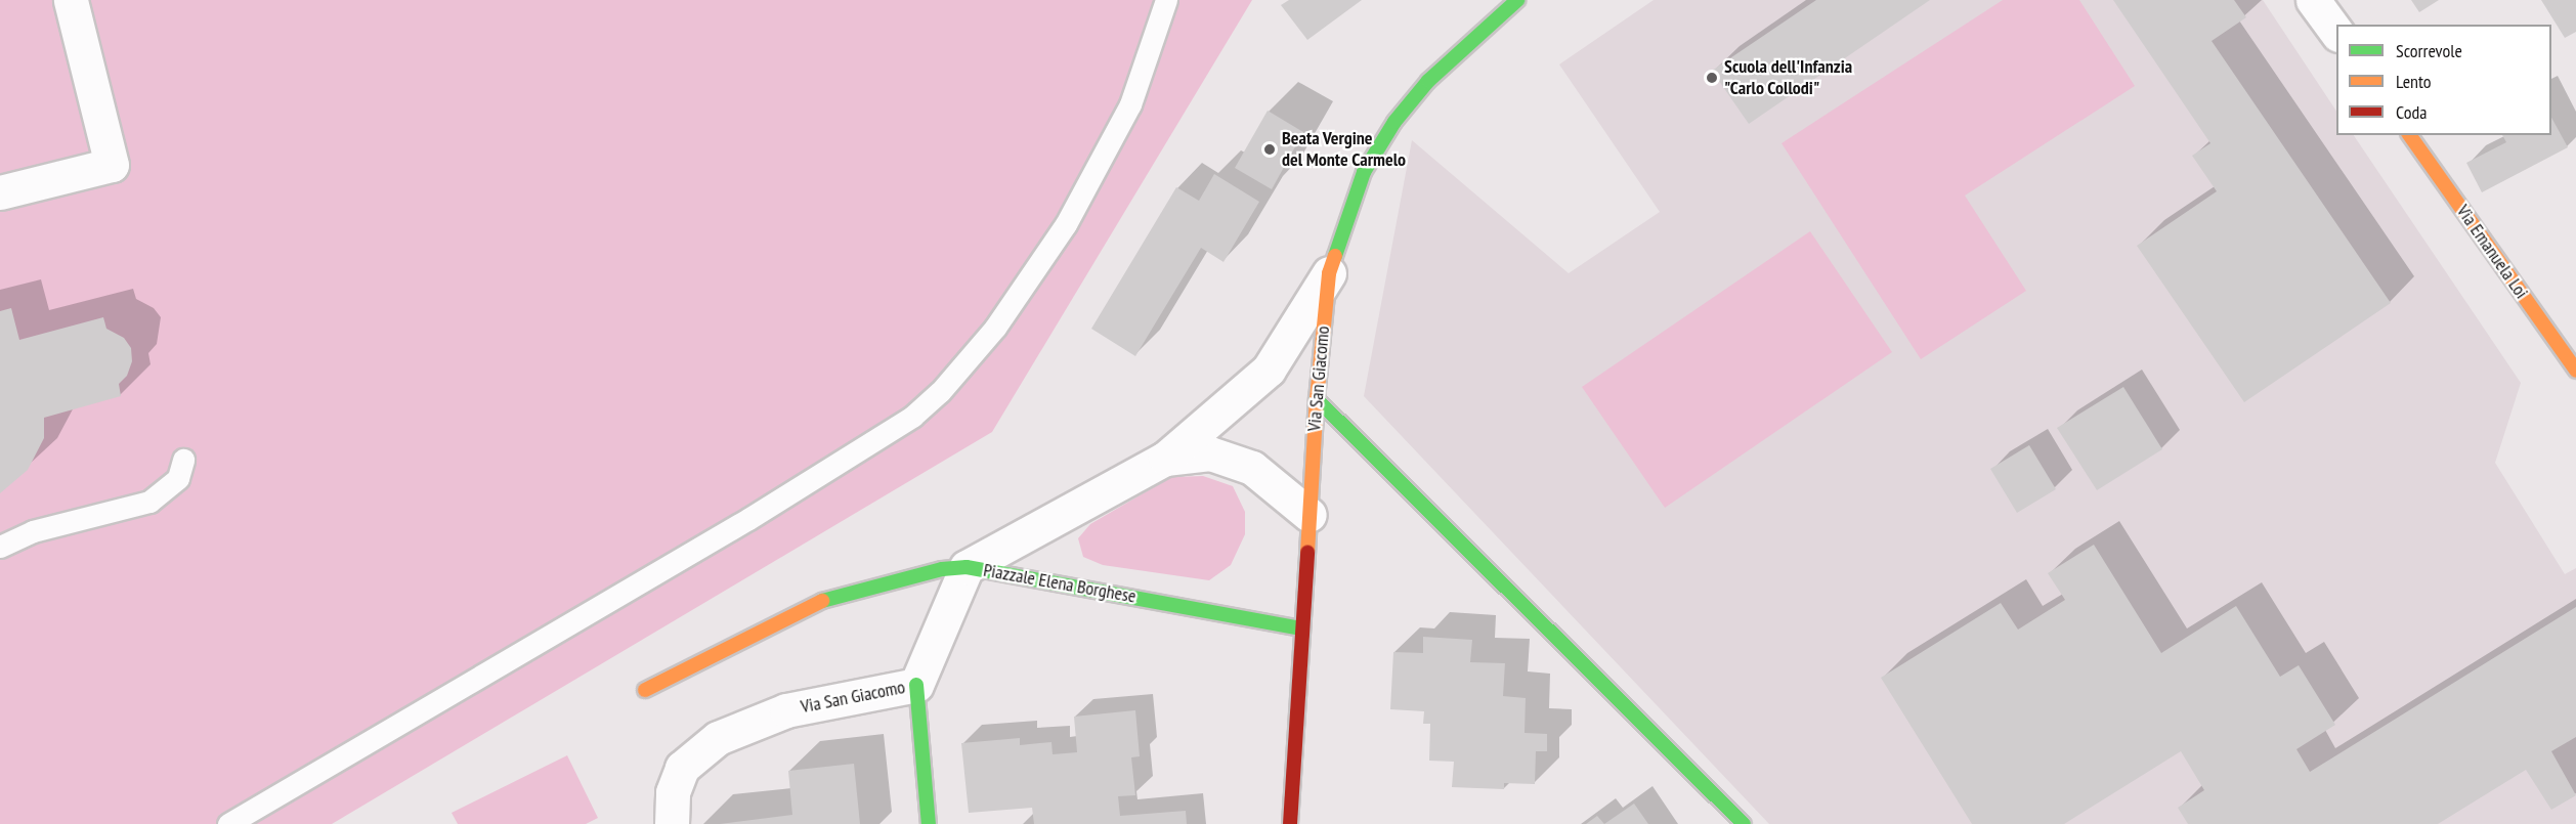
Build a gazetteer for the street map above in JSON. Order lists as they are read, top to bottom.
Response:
{
  "streets": {
    "street": ["Via Emanuela Loi", "Via San Giacomo", "Piazzale Elena Borghese"]
  },
  "crossings": [
    ["Via San Giacomo", "Piazzale Elena Borghese"]
  ],
  "places": ["Scuola dell'Infanzia \"Carlo Collodi\"", "Beata Vergine del Monte Carmelo"],
  "legend": ["Scorrevole", "Lento", "Coda"]
}
